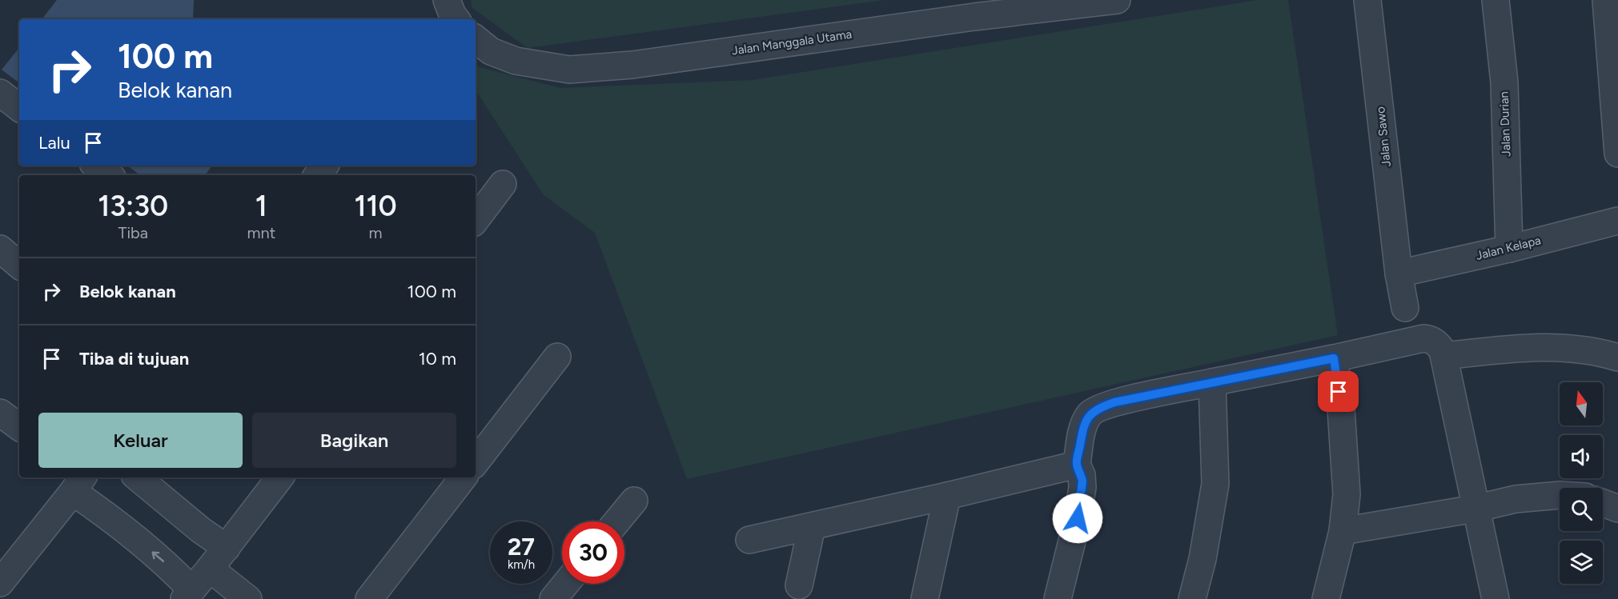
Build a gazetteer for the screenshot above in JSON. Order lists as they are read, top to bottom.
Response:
{
  "streets": {
    "street": [
      "Jalan Manggala Utama",
      "Jalan Durian",
      "Jalan Sawo",
      "Jalan Kelapa"
    ]
  },
  "crossings": [
    ["Jalan Durian", "Jalan Kelapa"],
    ["Jalan Sawo", "Jalan Kelapa"]
  ],
  "north": "top",
  "page": {
    "turn": ["100 m", "Belok kanan"],
    "then": "Lalu",
    "eta": [
      "13:30",
      "Tiba",
      "1",
      "mnt",
      "110",
      "m"
    ],
    "list": [
      {
        "name": "Belok kanan",
        "value": "100 m"
      },
      {
        "name": "Tiba di tujuan",
        "value": "10 m"
      }
    ],
    "buttons": ["Keluar", "Bagikan"],
    "speed": "27 km/h",
    "limit": "30"
  }
}
